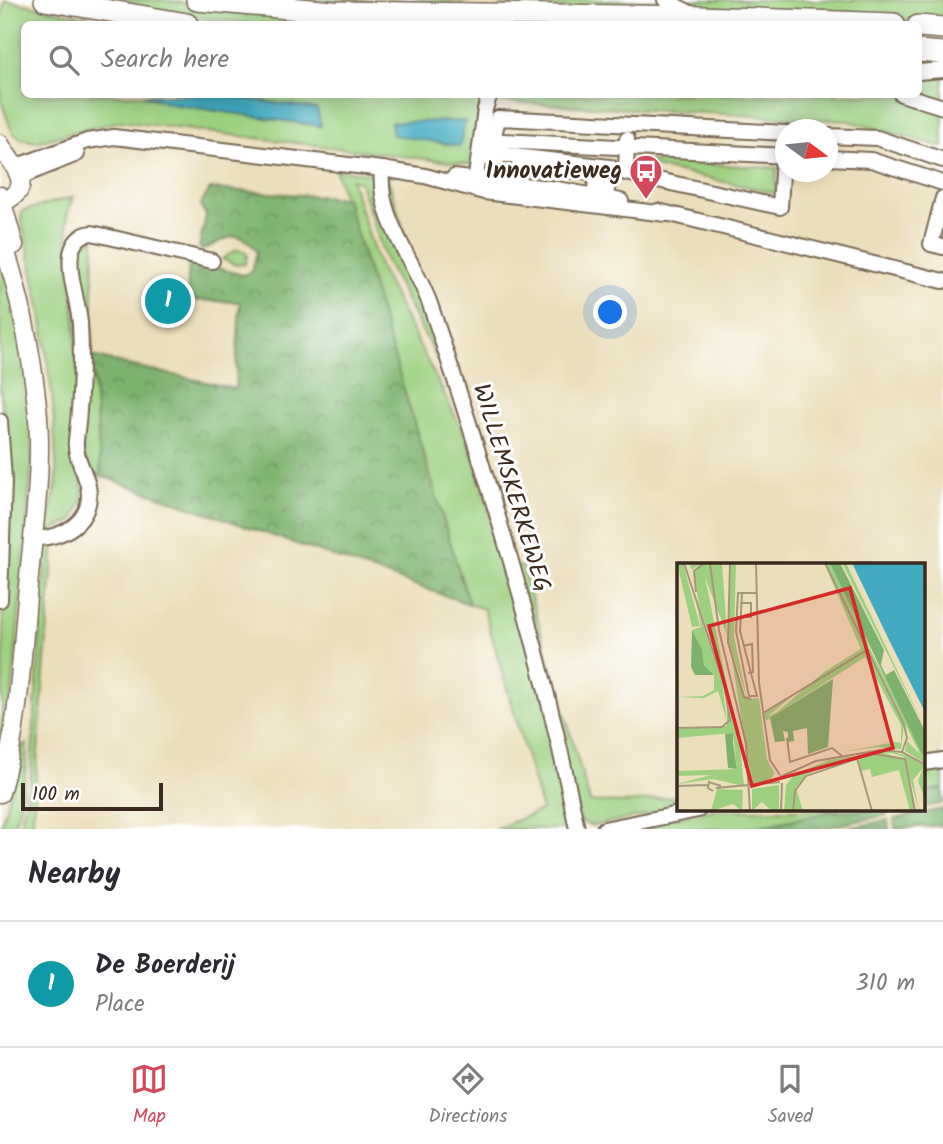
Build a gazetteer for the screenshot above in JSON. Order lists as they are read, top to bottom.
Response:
{
  "streets": {
    "street": ["WILLEMSKERKEWEG"]
  },
  "places": {
    "bus stop": ["Innovatieweg"]
  },
  "scale_bar": "100 m",
  "north": "right",
  "page": {
    "search": "Search here",
    "pins": "1",
    "scale": "100 m",
    "heading": "Nearby",
    "list": [
      {
        "mark": "1",
        "name": "De Boerderij",
        "note": "Place",
        "value": "310 m"
      }
    ],
    "nav": ["Map", "Directions", "Saved"]
  }
}
